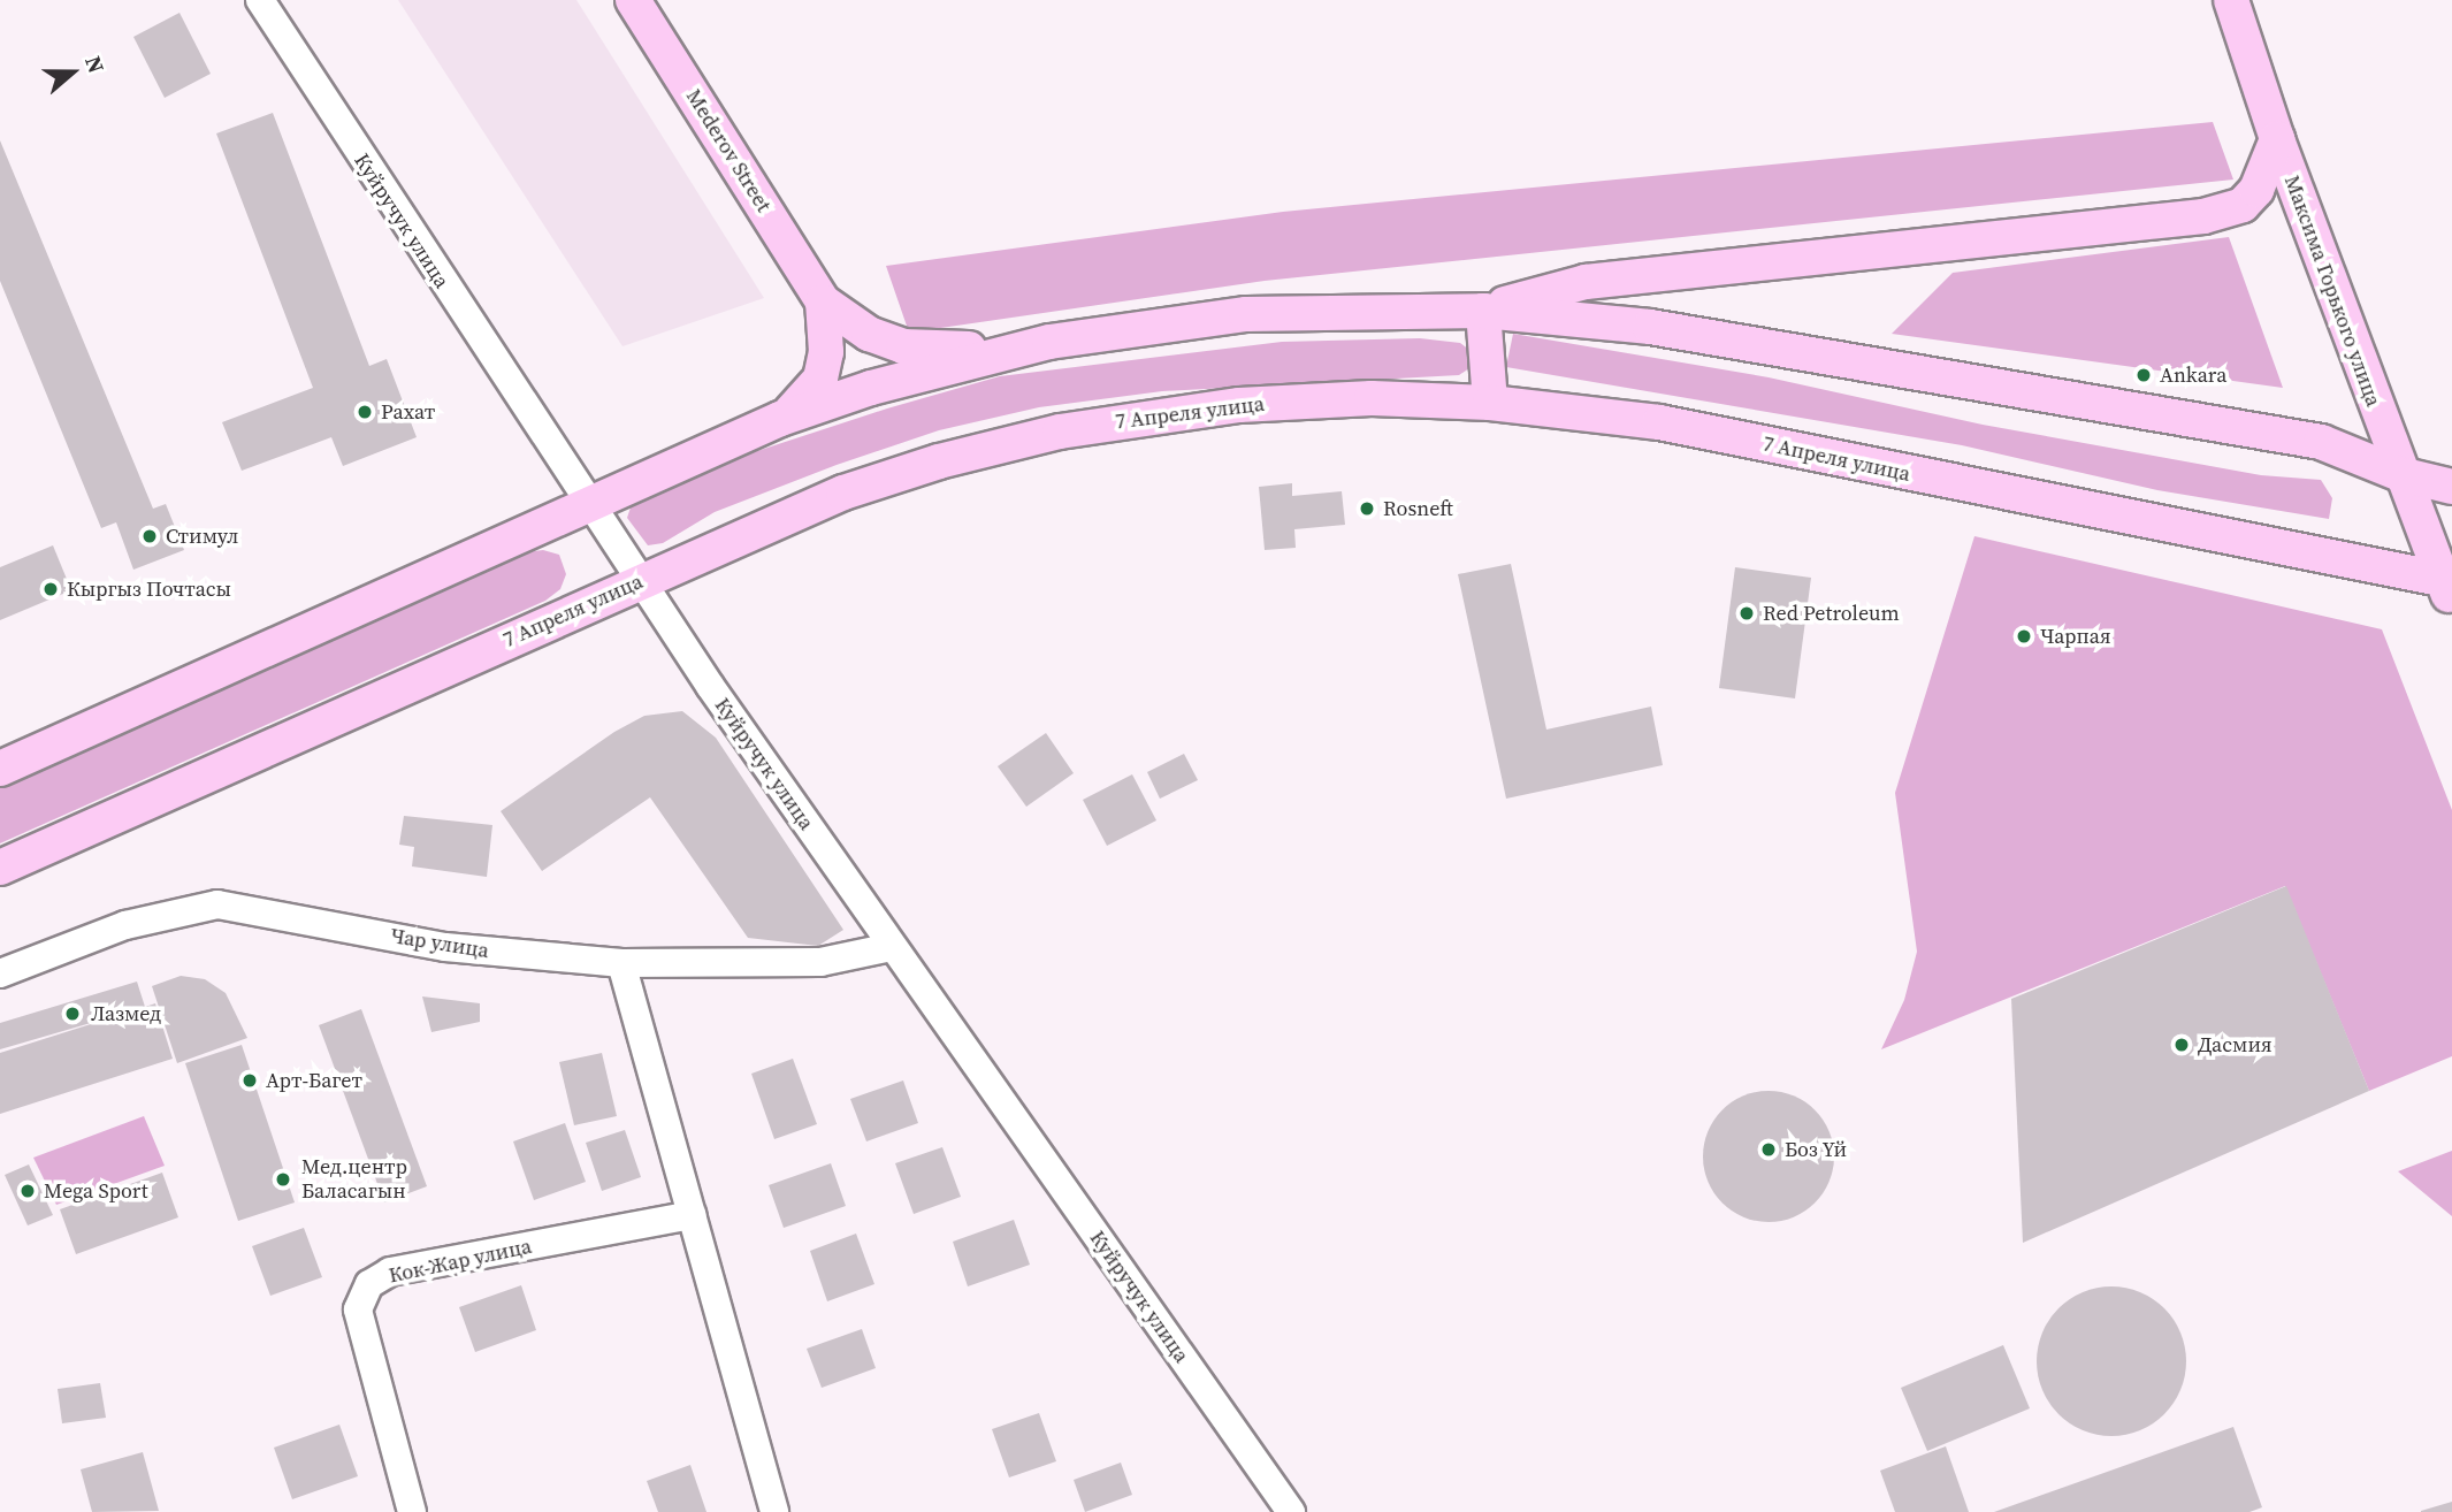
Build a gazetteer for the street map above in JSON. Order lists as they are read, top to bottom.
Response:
{
  "streets": {
    "main road": ["Mederov Street", "Максима Горького улица", "7 Апреля улица"],
    "street": ["Куйручук улица", "Чар улица", "Кок-Жар улица"]
  },
  "crossings": [
    ["Куйручук улица", "7 Апреля улица"],
    ["Куйручук улица", "Чар улица"],
    ["Максима Горького улица", "7 Апреля улица"]
  ],
  "places": [
    "Ankara",
    "Рахат",
    "Rosneft",
    "Стимул",
    "Кыргыз Почтасы",
    "Red Petroleum",
    "Чарпая",
    "Лазмед",
    "Дасмия",
    "Арт-Багет",
    "Боз Үй",
    "Мед.центр Баласагын",
    "Mega Sport"
  ],
  "north": "right"
}
